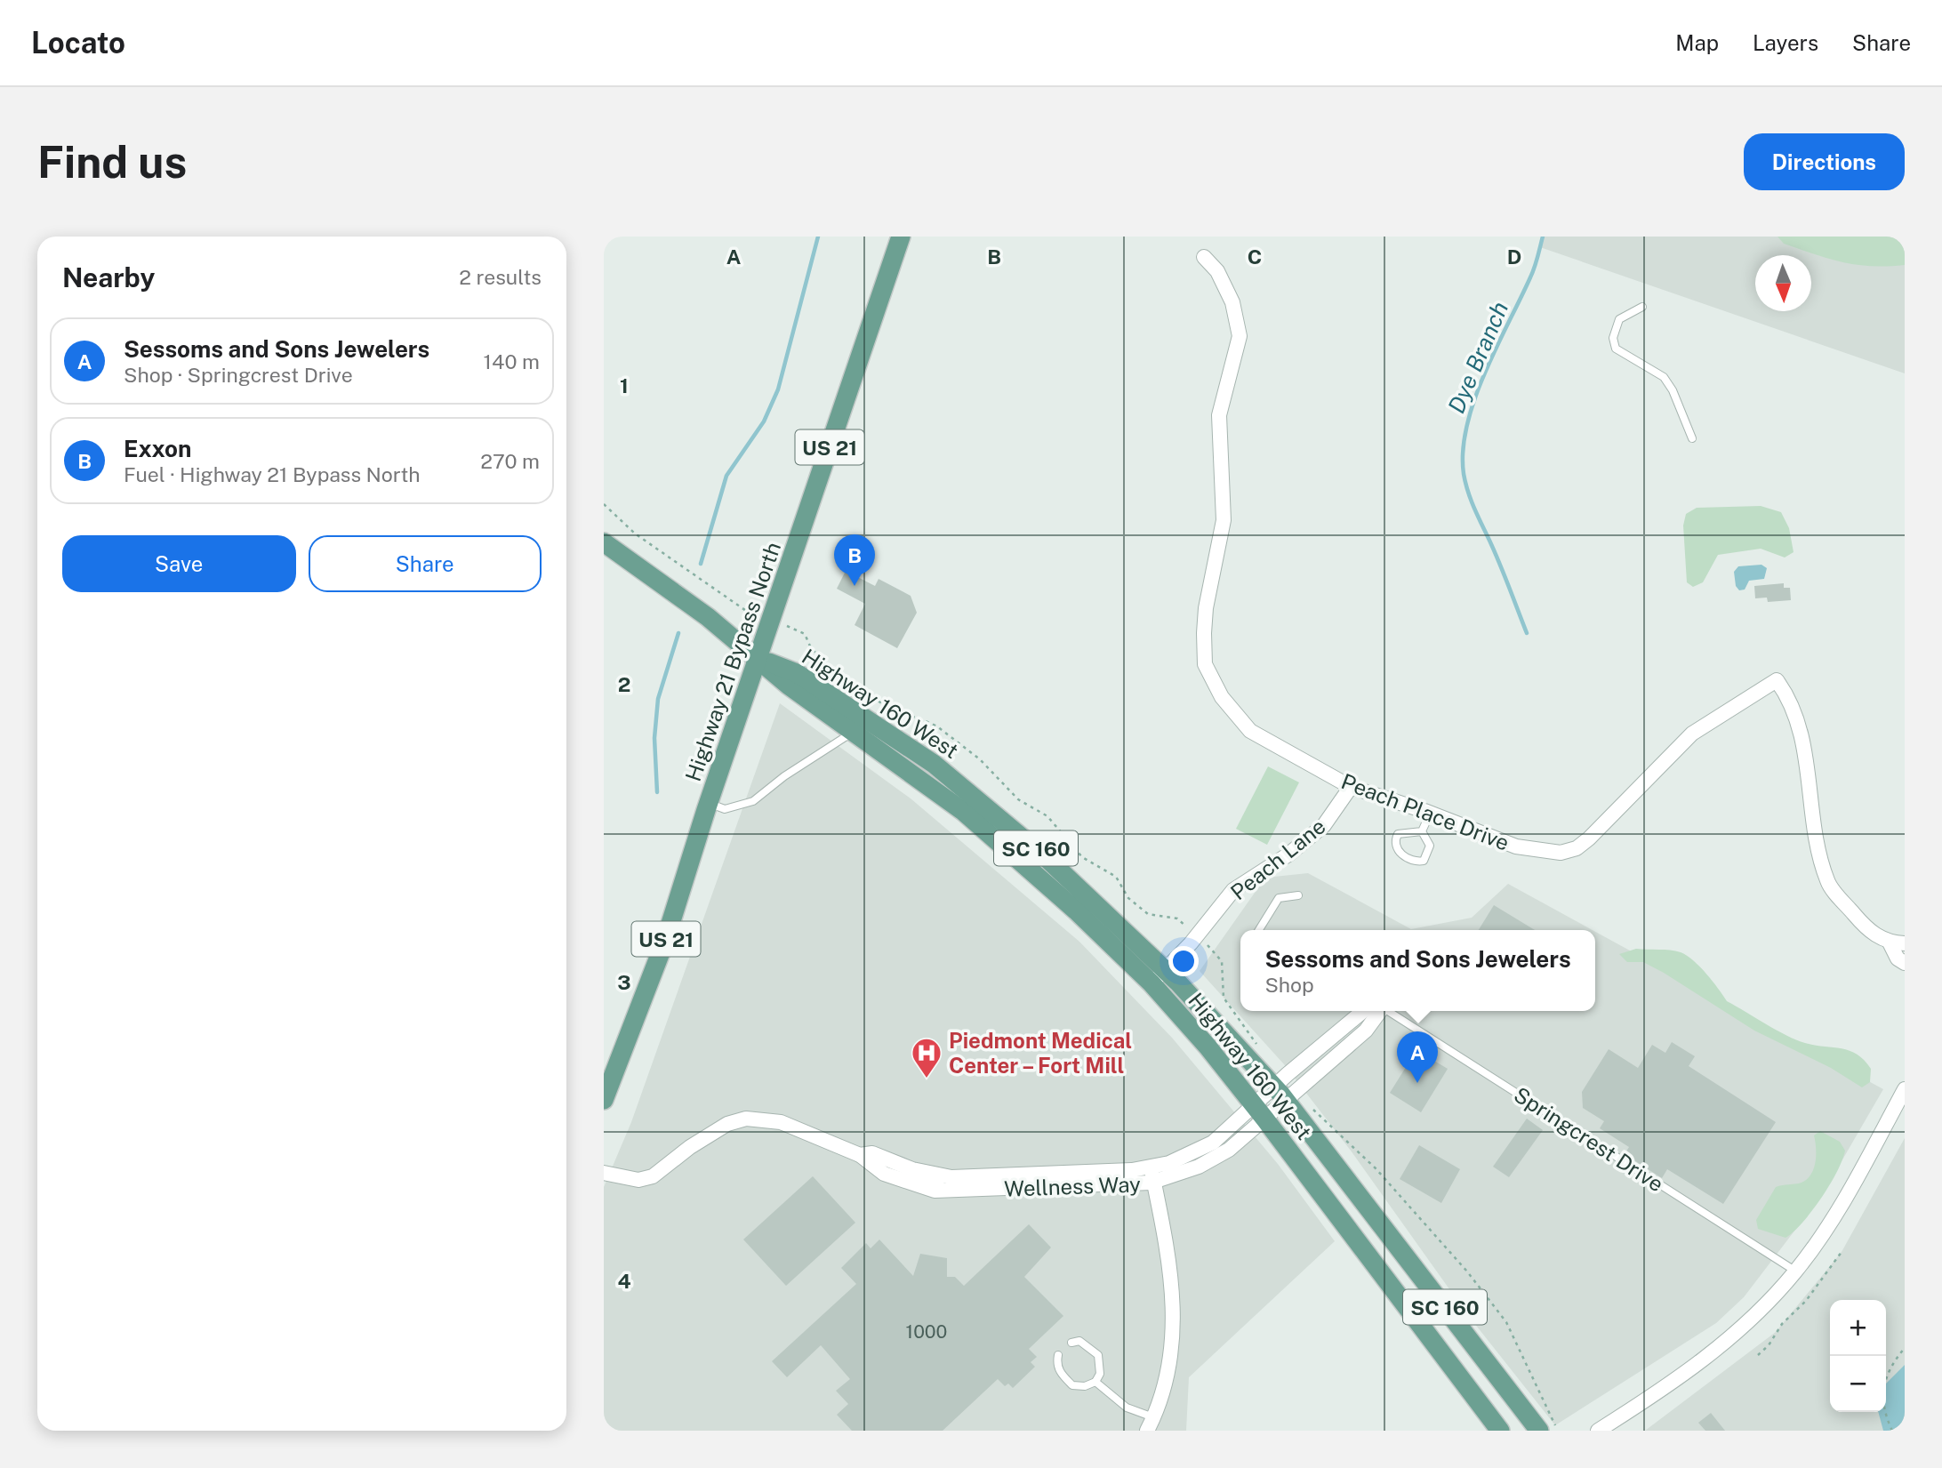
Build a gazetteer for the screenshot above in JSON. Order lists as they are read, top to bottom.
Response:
{
  "streets": {
    "main road": [
      "US 21",
      "Highway 21 Bypass North",
      "Highway 160 West",
      "SC 160"
    ],
    "street": [
      "Peach Place Drive",
      "Peach Lane",
      "Springcrest Drive",
      "Wellness Way"
    ]
  },
  "crossings": [
    ["Highway 21 Bypass North", "Highway 160 West"],
    ["Highway 21 Bypass North", "SC 160"],
    ["Highway 160 West", "SC 160"],
    ["Highway 160 West", "Peach Lane"],
    ["Highway 160 West", "Springcrest Drive"],
    ["Highway 160 West", "Wellness Way"],
    ["Peach Place Drive", "Peach Lane"],
    ["Springcrest Drive", "Wellness Way"]
  ],
  "water": ["Dye Branch"],
  "places": {
    "hospital": ["Piedmont Medical Center – Fort Mill"]
  },
  "house_numbers": ["1000"],
  "north": "bottom",
  "page": {
    "header": "Locato",
    "nav": ["Map", "Layers", "Share"],
    "buttons": [
      "Directions",
      ["Save", "Share"]
    ],
    "title": "Find us",
    "heading": ["Nearby", "2 results"],
    "list": [
      {
        "mark": "A",
        "name": "Sessoms and Sons Jewelers",
        "note": "Shop · Springcrest Drive",
        "value": "140 m"
      },
      {
        "mark": "B",
        "name": "Exxon",
        "note": "Fuel · Highway 21 Bypass North",
        "value": "270 m"
      }
    ],
    "pins": ["B", "A"],
    "popup": ["Sessoms and Sons Jewelers", "Shop"],
    "map_buttons": ["+", "−"]
  },
  "grid": {
    "columns": [
      "A",
      "B",
      "C",
      "D"
    ],
    "rows": [
      "1",
      "2",
      "3",
      "4"
    ]
  }
}
